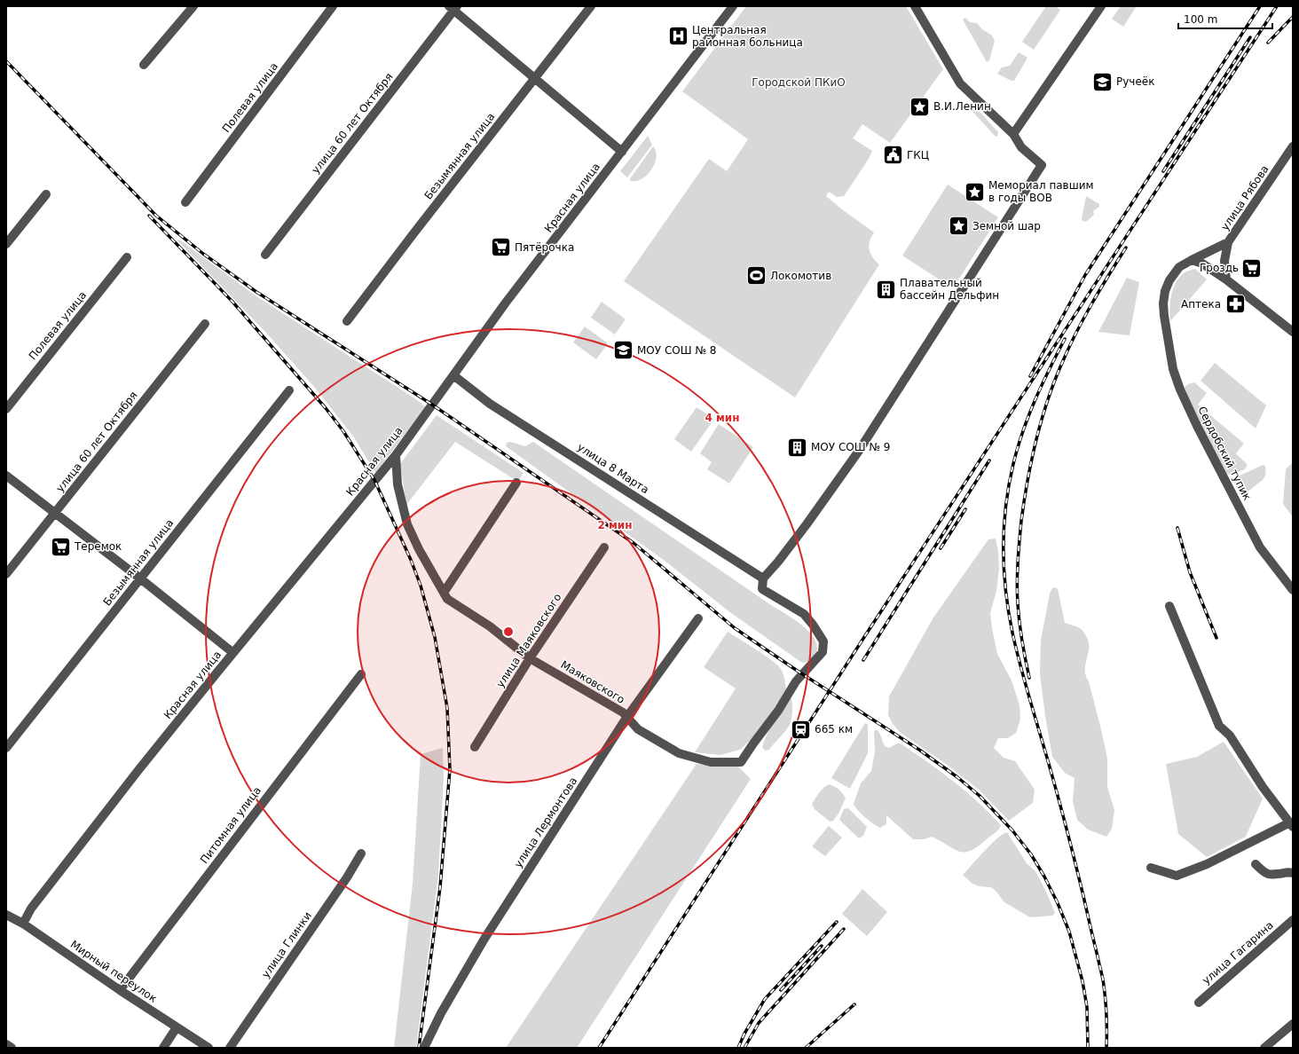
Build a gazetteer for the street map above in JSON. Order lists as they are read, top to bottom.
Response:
{
  "streets": {
    "street": [
      "Полевая улица",
      "улица 60 лет Октября",
      "Безымянная улица",
      "Красная улица",
      "улица Рябова",
      "Сердобский тупик",
      "улица 8 Марта",
      "улица Маяковского",
      "Маяковского",
      "улица Лермонтова",
      "Питомная улица",
      "улица Глинки",
      "улица Гагарина",
      "Мирный переулок"
    ]
  },
  "crossings": [
    ["Красная улица", "улица 8 Марта"],
    ["Красная улица", "Маяковского"],
    ["Красная улица", "Мирный переулок"],
    ["улица Рябова", "Сердобский тупик"],
    ["улица 8 Марта", "Маяковского"],
    ["улица Маяковского", "Маяковского"],
    ["Маяковского", "улица Лермонтова"],
    ["Питомная улица", "Мирный переулок"]
  ],
  "parks": ["Городской ПКиО"],
  "places": {
    "hospital": ["Центральная районная больница"],
    "school or university": ["Ручеёк", "МОУ СОШ № 8"],
    "place": ["В.И.Ленин", "Мемориал павшим в годы ВОВ", "Земной шар"],
    "public building": ["ГКЦ"],
    "supermarket": ["Пятёрочка", "Гроздь", "Теремок"],
    "sports": ["Локомотив"],
    "building": ["Плавательный бассейн Дельфин", "МОУ СОШ № 9"],
    "pharmacy": ["Аптека"],
    "station": ["665 км"]
  },
  "scale_bar": "100 m",
  "rings": ["4 мин", "2 мин"]
}
